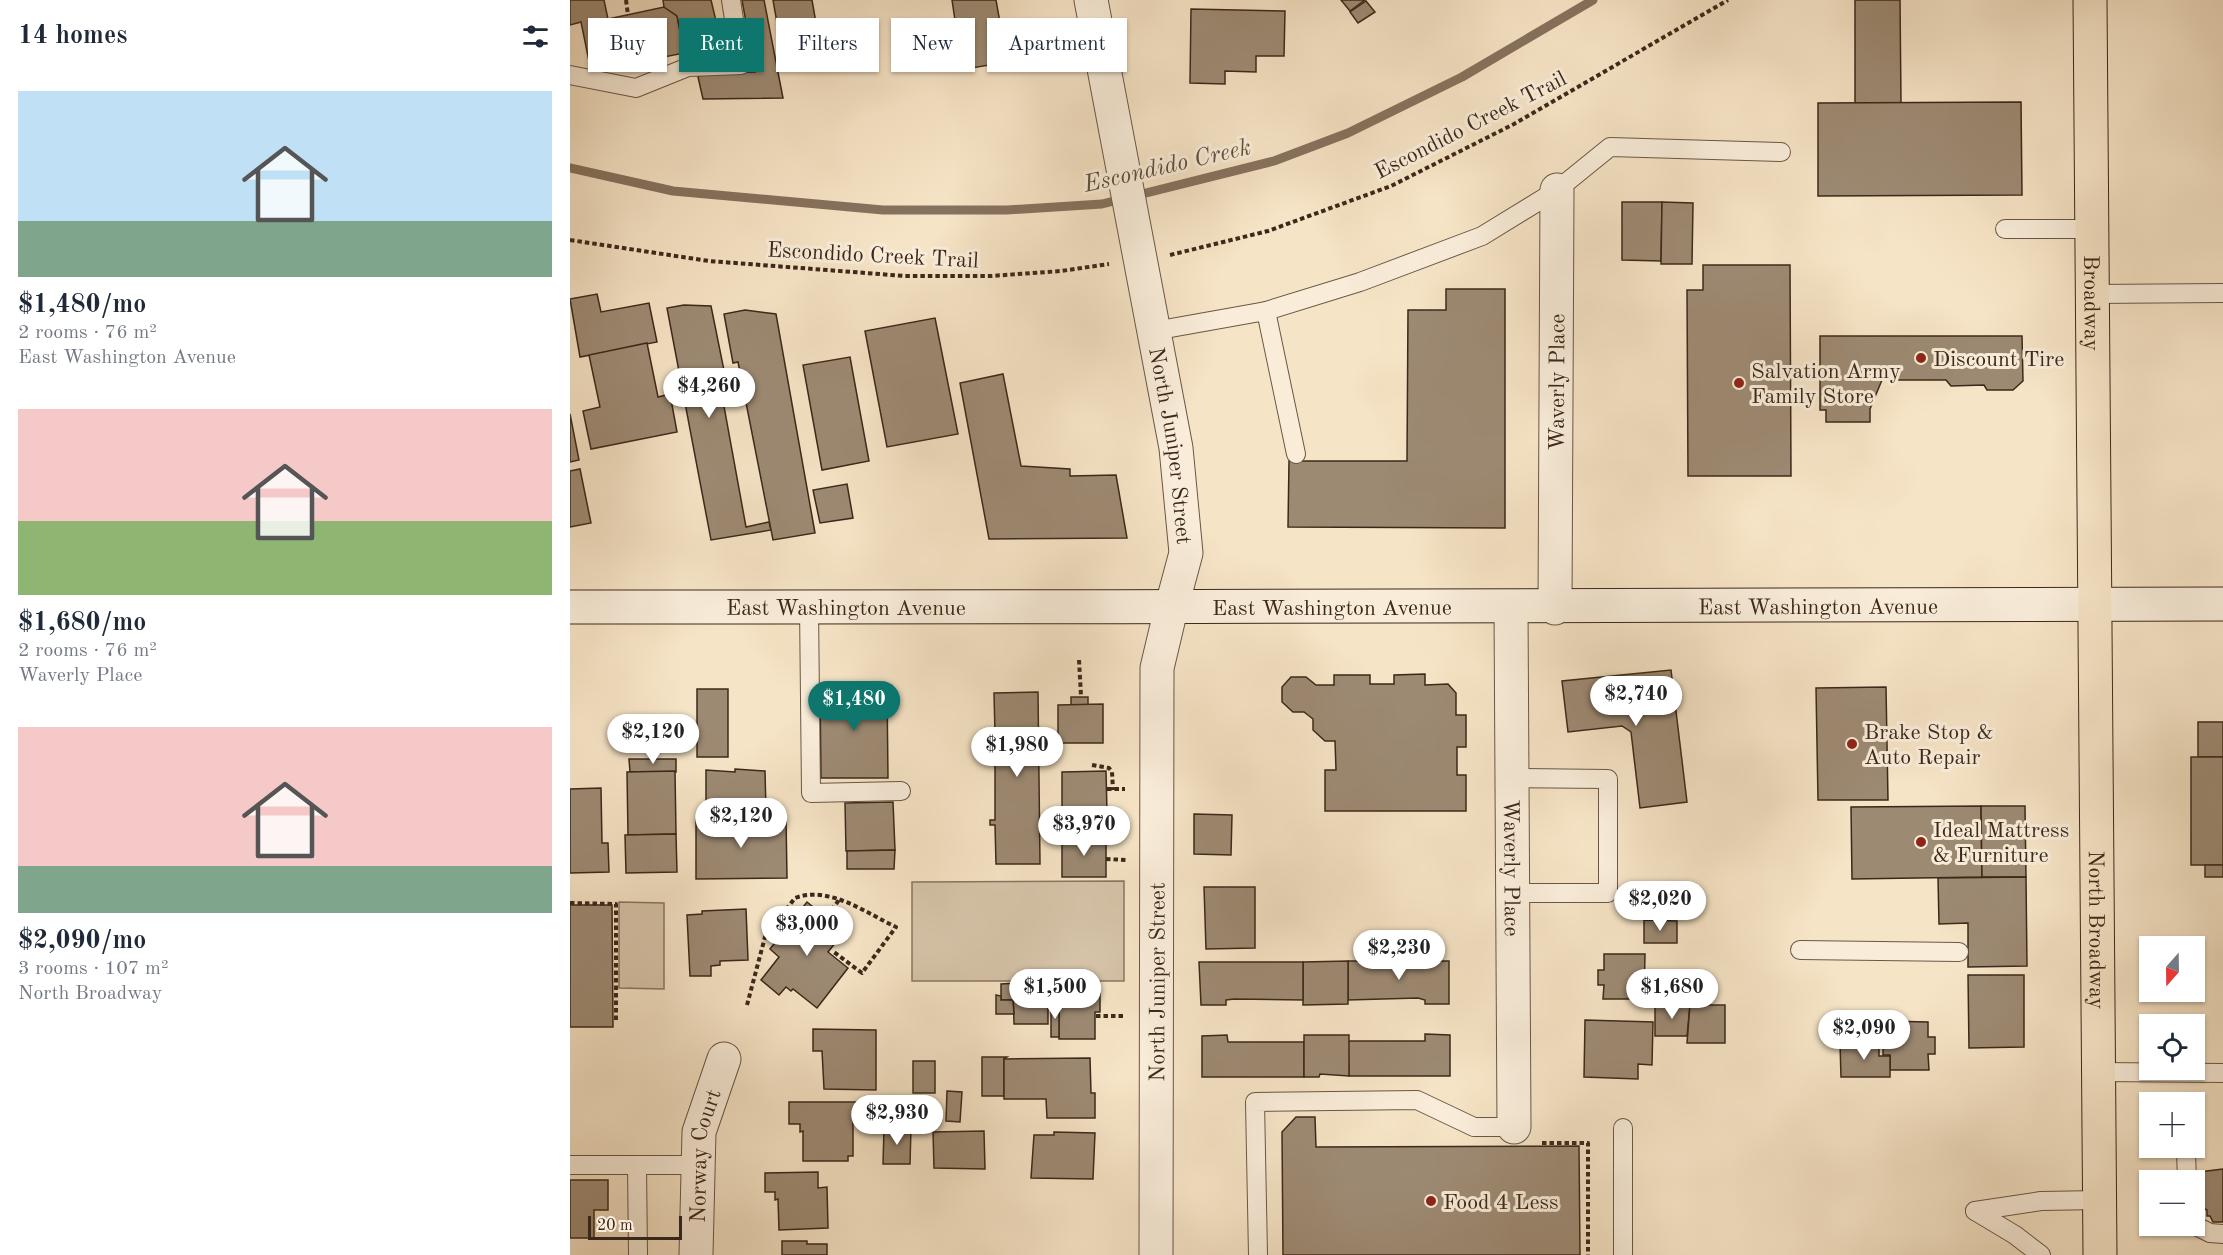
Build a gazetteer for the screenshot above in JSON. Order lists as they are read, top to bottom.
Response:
{
  "streets": {
    "main road": ["Broadway", "North Broadway"],
    "street": [
      "Waverly Place",
      "North Juniper Street",
      "East Washington Avenue",
      "Norway Court"
    ],
    "path": ["Escondido Creek Trail"]
  },
  "crossings": [
    ["Escondido Creek Trail", "North Juniper Street"],
    ["Broadway", "East Washington Avenue"],
    ["Broadway", "North Broadway"],
    ["Waverly Place", "East Washington Avenue"],
    ["North Juniper Street", "East Washington Avenue"],
    ["East Washington Avenue", "North Broadway"]
  ],
  "water": ["Escondido Creek"],
  "places": [
    "Discount Tire",
    "Salvation Army Family Store",
    "Brake Stop & Auto Repair",
    "Ideal Mattress & Furniture",
    "Food 4 Less"
  ],
  "scale_bar": "20 m",
  "north": "bottom",
  "page": {
    "heading": "14 homes",
    "chip": [
      "Buy",
      "Rent",
      "Filters",
      "New",
      "Apartment"
    ],
    "list": [
      {
        "name": "$1,480/mo",
        "note": "2 rooms · 76 m² · East Washington Avenue"
      },
      {
        "name": "$1,680/mo",
        "note": "2 rooms · 76 m² · Waverly Place"
      },
      {
        "name": "$2,090/mo",
        "note": "3 rooms · 107 m² · North Broadway"
      }
    ],
    "price": [
      "$4,260",
      "$2,740",
      "$1,480",
      "$2,120",
      "$1,980",
      "$2,120",
      "$3,970",
      "$2,020",
      "$3,000",
      "$2,230",
      "$1,500",
      "$1,680",
      "$2,090",
      "$2,930"
    ],
    "map_buttons": ["+", "−"],
    "scale": "20 m"
  }
}
